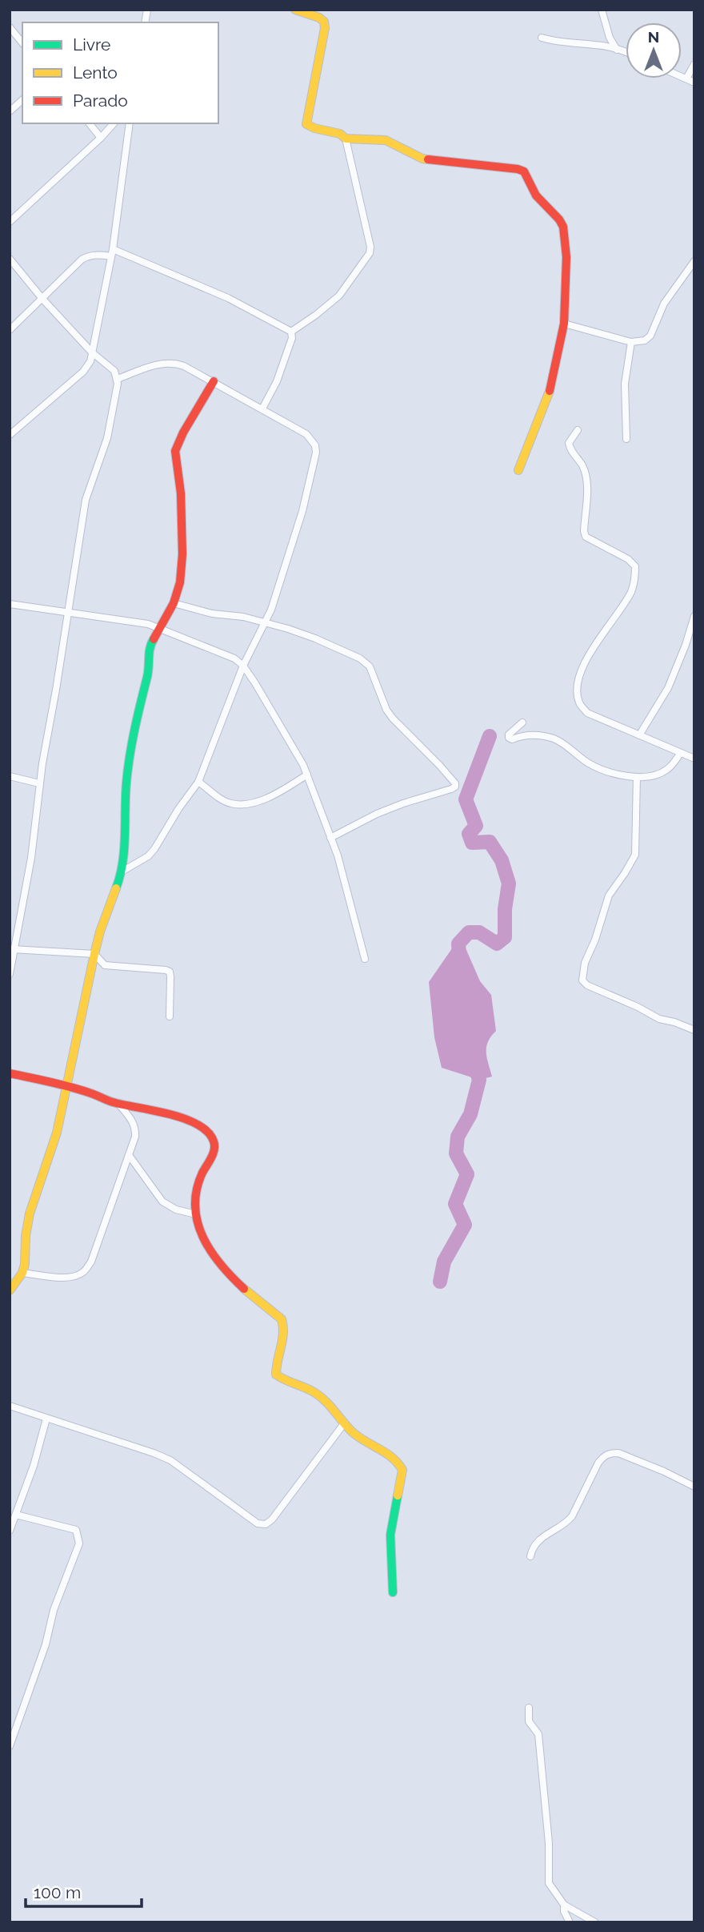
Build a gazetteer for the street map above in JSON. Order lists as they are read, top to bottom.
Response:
{
  "legend": ["Livre", "Lento", "Parado"],
  "scale_bar": "100 m",
  "north": "top"
}
